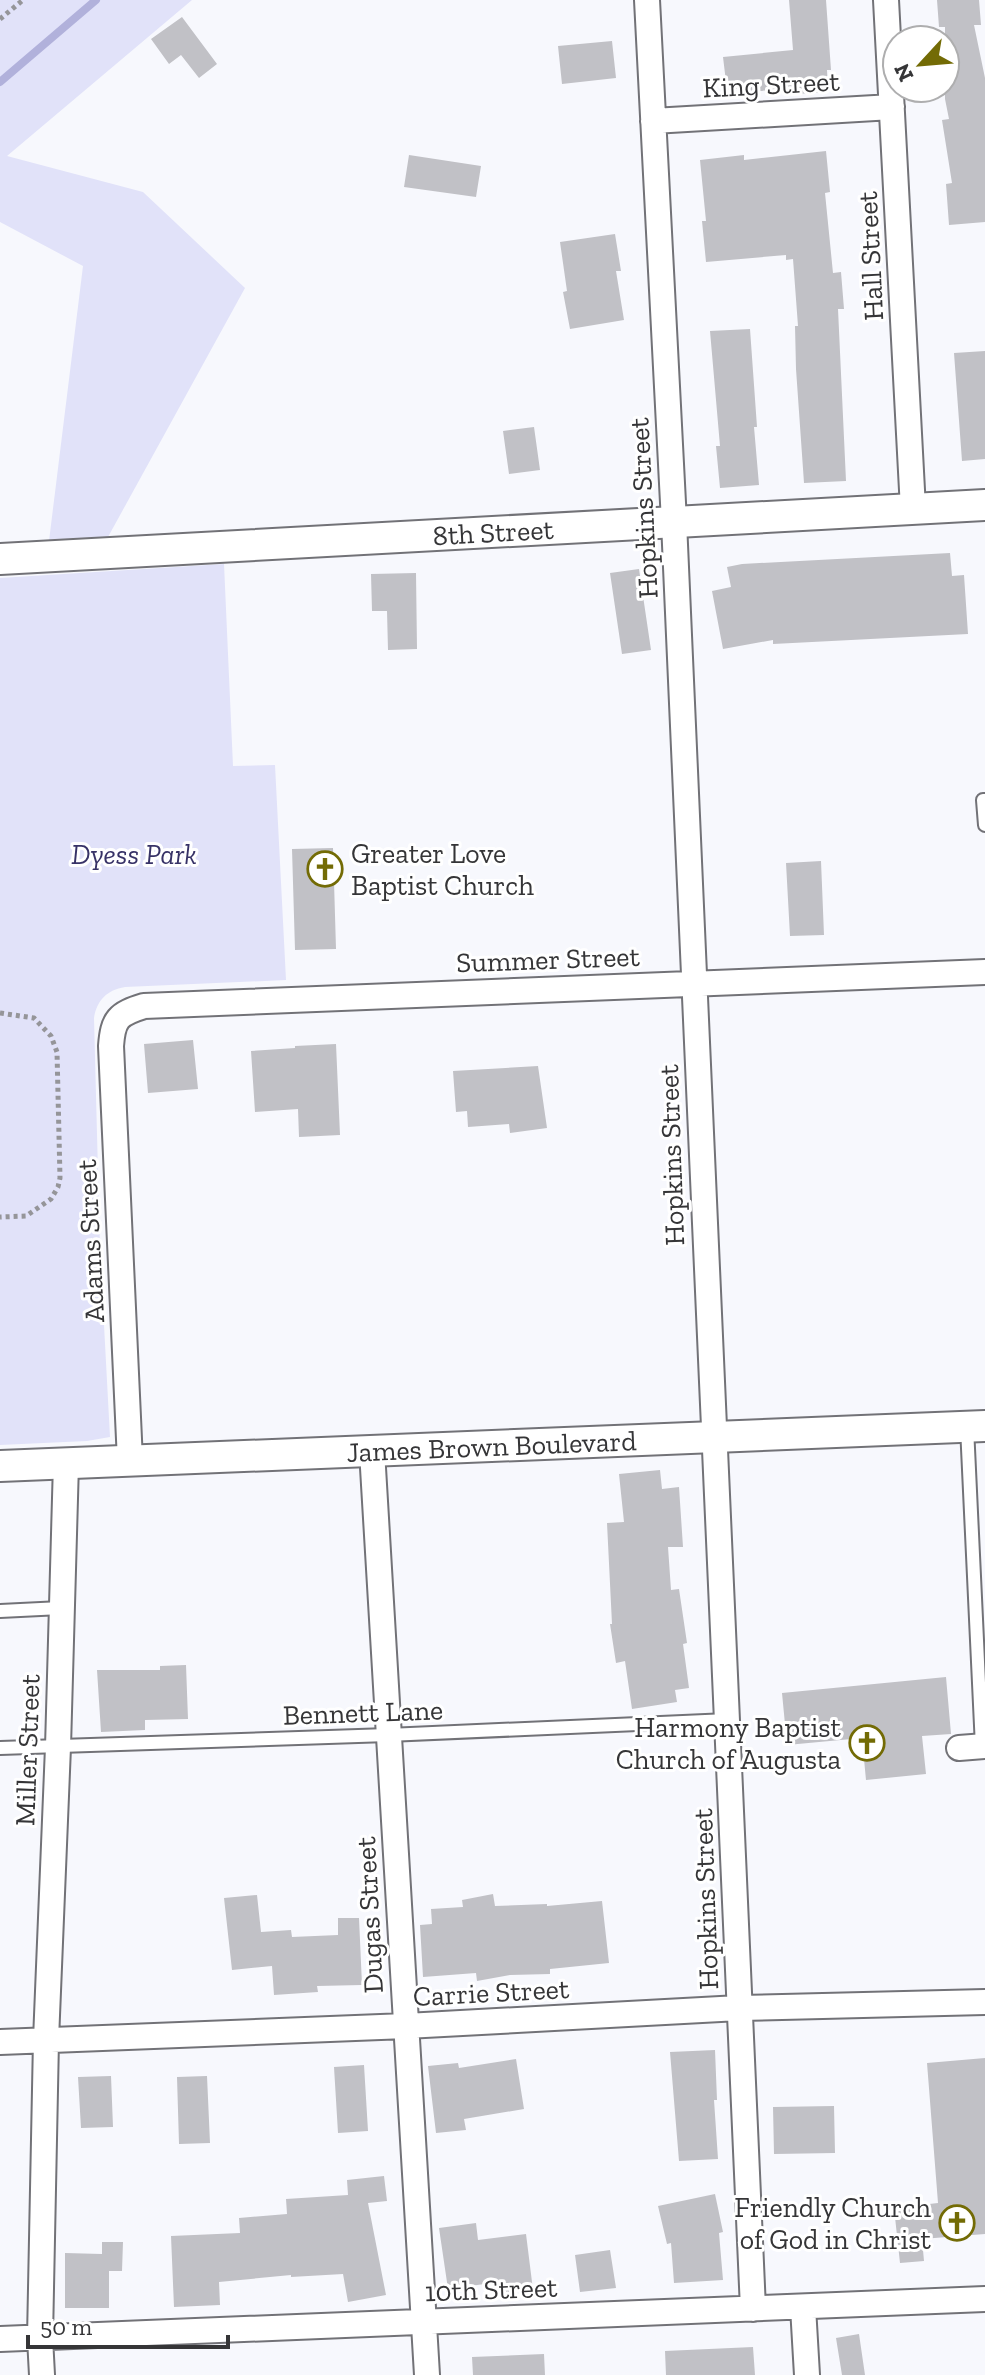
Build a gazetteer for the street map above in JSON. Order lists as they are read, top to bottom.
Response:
{
  "streets": {
    "street": [
      "King Street",
      "Hall Street",
      "Hopkins Street",
      "8th Street",
      "Summer Street",
      "Adams Street",
      "James Brown Boulevard",
      "Miller Street",
      "Dugas Street",
      "Carrie Street",
      "10th Street"
    ],
    "lane": ["Bennett Lane"]
  },
  "crossings": [
    ["King Street", "Hall Street"],
    ["King Street", "Hopkins Street"],
    ["Hall Street", "8th Street"],
    ["Hopkins Street", "8th Street"],
    ["Hopkins Street", "Summer Street"],
    ["Hopkins Street", "James Brown Boulevard"],
    ["Hopkins Street", "Bennett Lane"],
    ["Hopkins Street", "Carrie Street"],
    ["Hopkins Street", "10th Street"],
    ["Summer Street", "Adams Street"],
    ["Adams Street", "James Brown Boulevard"],
    ["James Brown Boulevard", "Miller Street"],
    ["James Brown Boulevard", "Dugas Street"],
    ["Bennett Lane", "Miller Street"],
    ["Bennett Lane", "Dugas Street"],
    ["Miller Street", "Carrie Street"],
    ["Miller Street", "10th Street"],
    ["Dugas Street", "Carrie Street"],
    ["Dugas Street", "10th Street"]
  ],
  "parks": ["Dyess Park"],
  "places": {
    "church": ["Greater Love Baptist Church", "Harmony Baptist Church of Augusta", "Friendly Church of God in Christ"]
  },
  "scale_bar": "50 m",
  "north": "bottom left"
}
